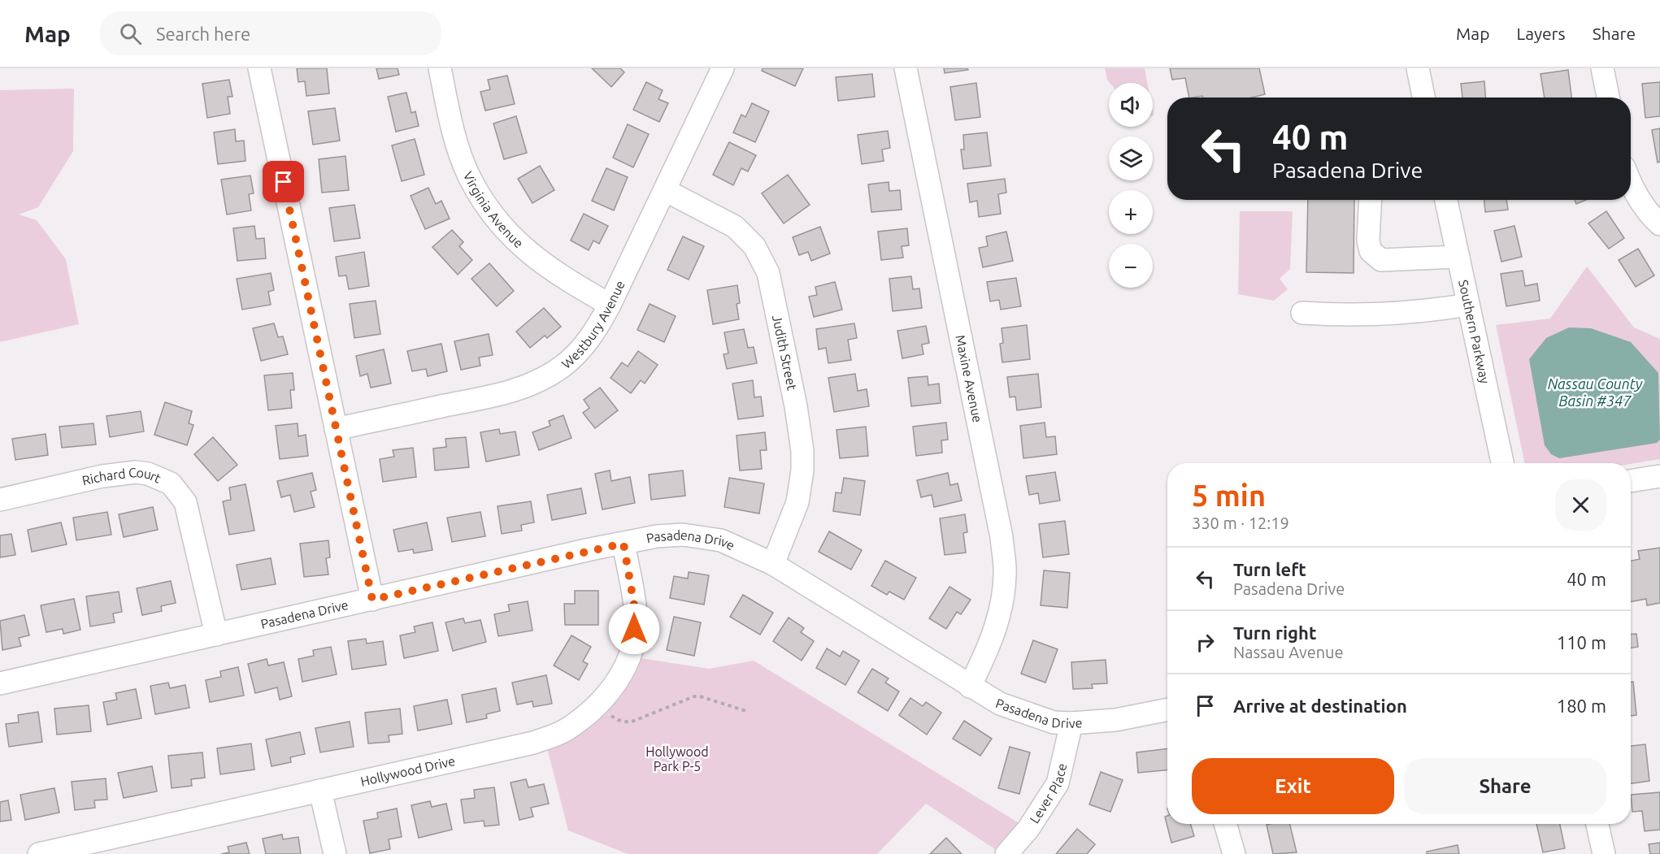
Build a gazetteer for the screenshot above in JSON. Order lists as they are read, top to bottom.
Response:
{
  "streets": {
    "street": [
      "Virginia Avenue",
      "Westbury Avenue",
      "Southern Parkway",
      "Judith Street",
      "Maxine Avenue",
      "Richard Court",
      "Pasadena Drive",
      "Hollywood Drive",
      "Lever Place"
    ]
  },
  "crossings": [
    ["Virginia Avenue", "Westbury Avenue"],
    ["Westbury Avenue", "Judith Street"],
    ["Judith Street", "Pasadena Drive"],
    ["Maxine Avenue", "Pasadena Drive"],
    ["Richard Court", "Pasadena Drive"],
    ["Pasadena Drive", "Hollywood Drive"],
    ["Pasadena Drive", "Lever Place"]
  ],
  "water": ["Nassau County Basin #347"],
  "parks": ["Hollywood Park P-5"],
  "page": {
    "header": "Map",
    "search": "Search here",
    "nav": ["Map", "Layers", "Share"],
    "map_buttons": ["+", "−"],
    "turn": ["40 m", "Pasadena Drive"],
    "heading": ["5 min", "330 m · 12:19"],
    "list": [
      {
        "name": "Turn left",
        "note": "Pasadena Drive",
        "value": "40 m"
      },
      {
        "name": "Turn right",
        "note": "Nassau Avenue",
        "value": "110 m"
      },
      {
        "name": "Arrive at destination",
        "value": "180 m"
      }
    ],
    "buttons": ["Exit", "Share"]
  }
}
